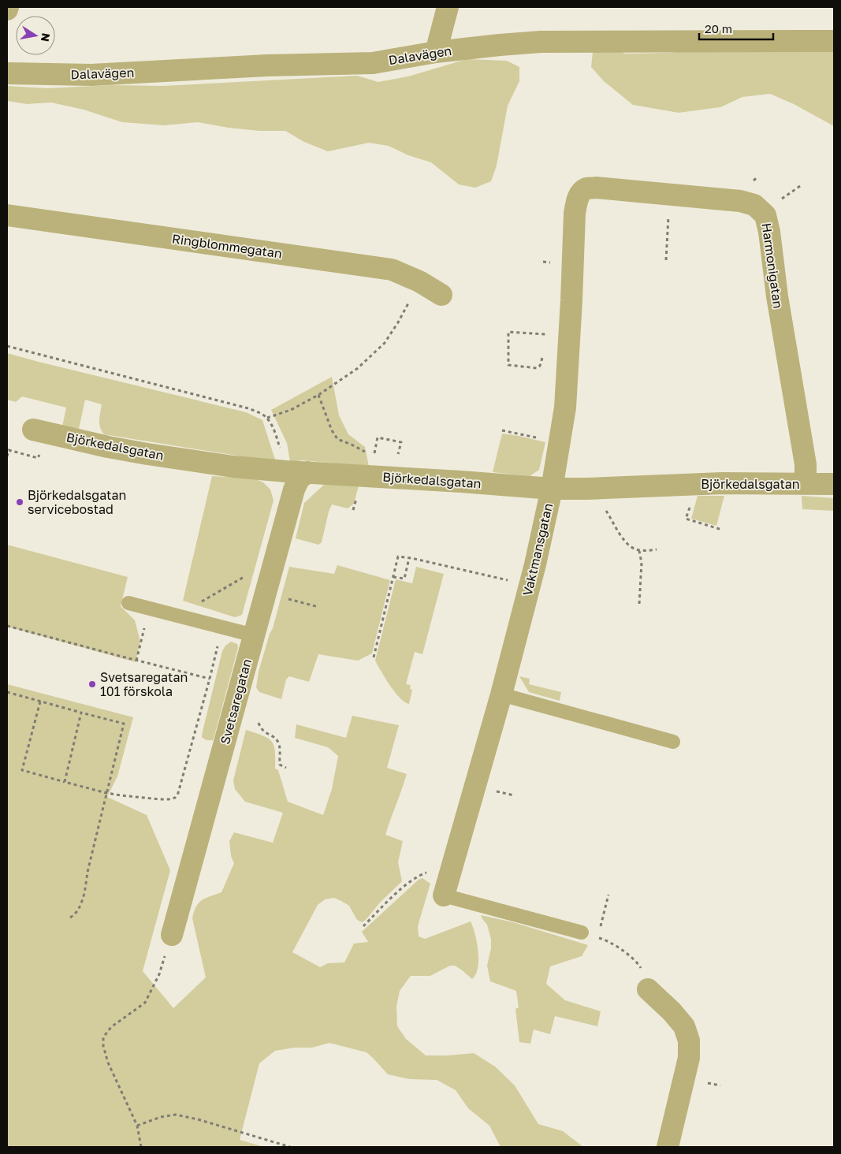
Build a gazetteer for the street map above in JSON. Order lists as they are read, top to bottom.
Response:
{
  "streets": {
    "street": [
      "Dalavägen",
      "Ringblommegatan",
      "Harmonigatan",
      "Björkedalsgatan",
      "Vaktmansgatan",
      "Svetsaregatan"
    ]
  },
  "crossings": [
    ["Harmonigatan", "Björkedalsgatan"],
    ["Harmonigatan", "Vaktmansgatan"],
    ["Björkedalsgatan", "Vaktmansgatan"],
    ["Björkedalsgatan", "Svetsaregatan"]
  ],
  "places": ["Björkedalsgatan servicebostad", "Svetsaregatan 101 förskola"],
  "scale_bar": "20 m",
  "north": "right"
}
